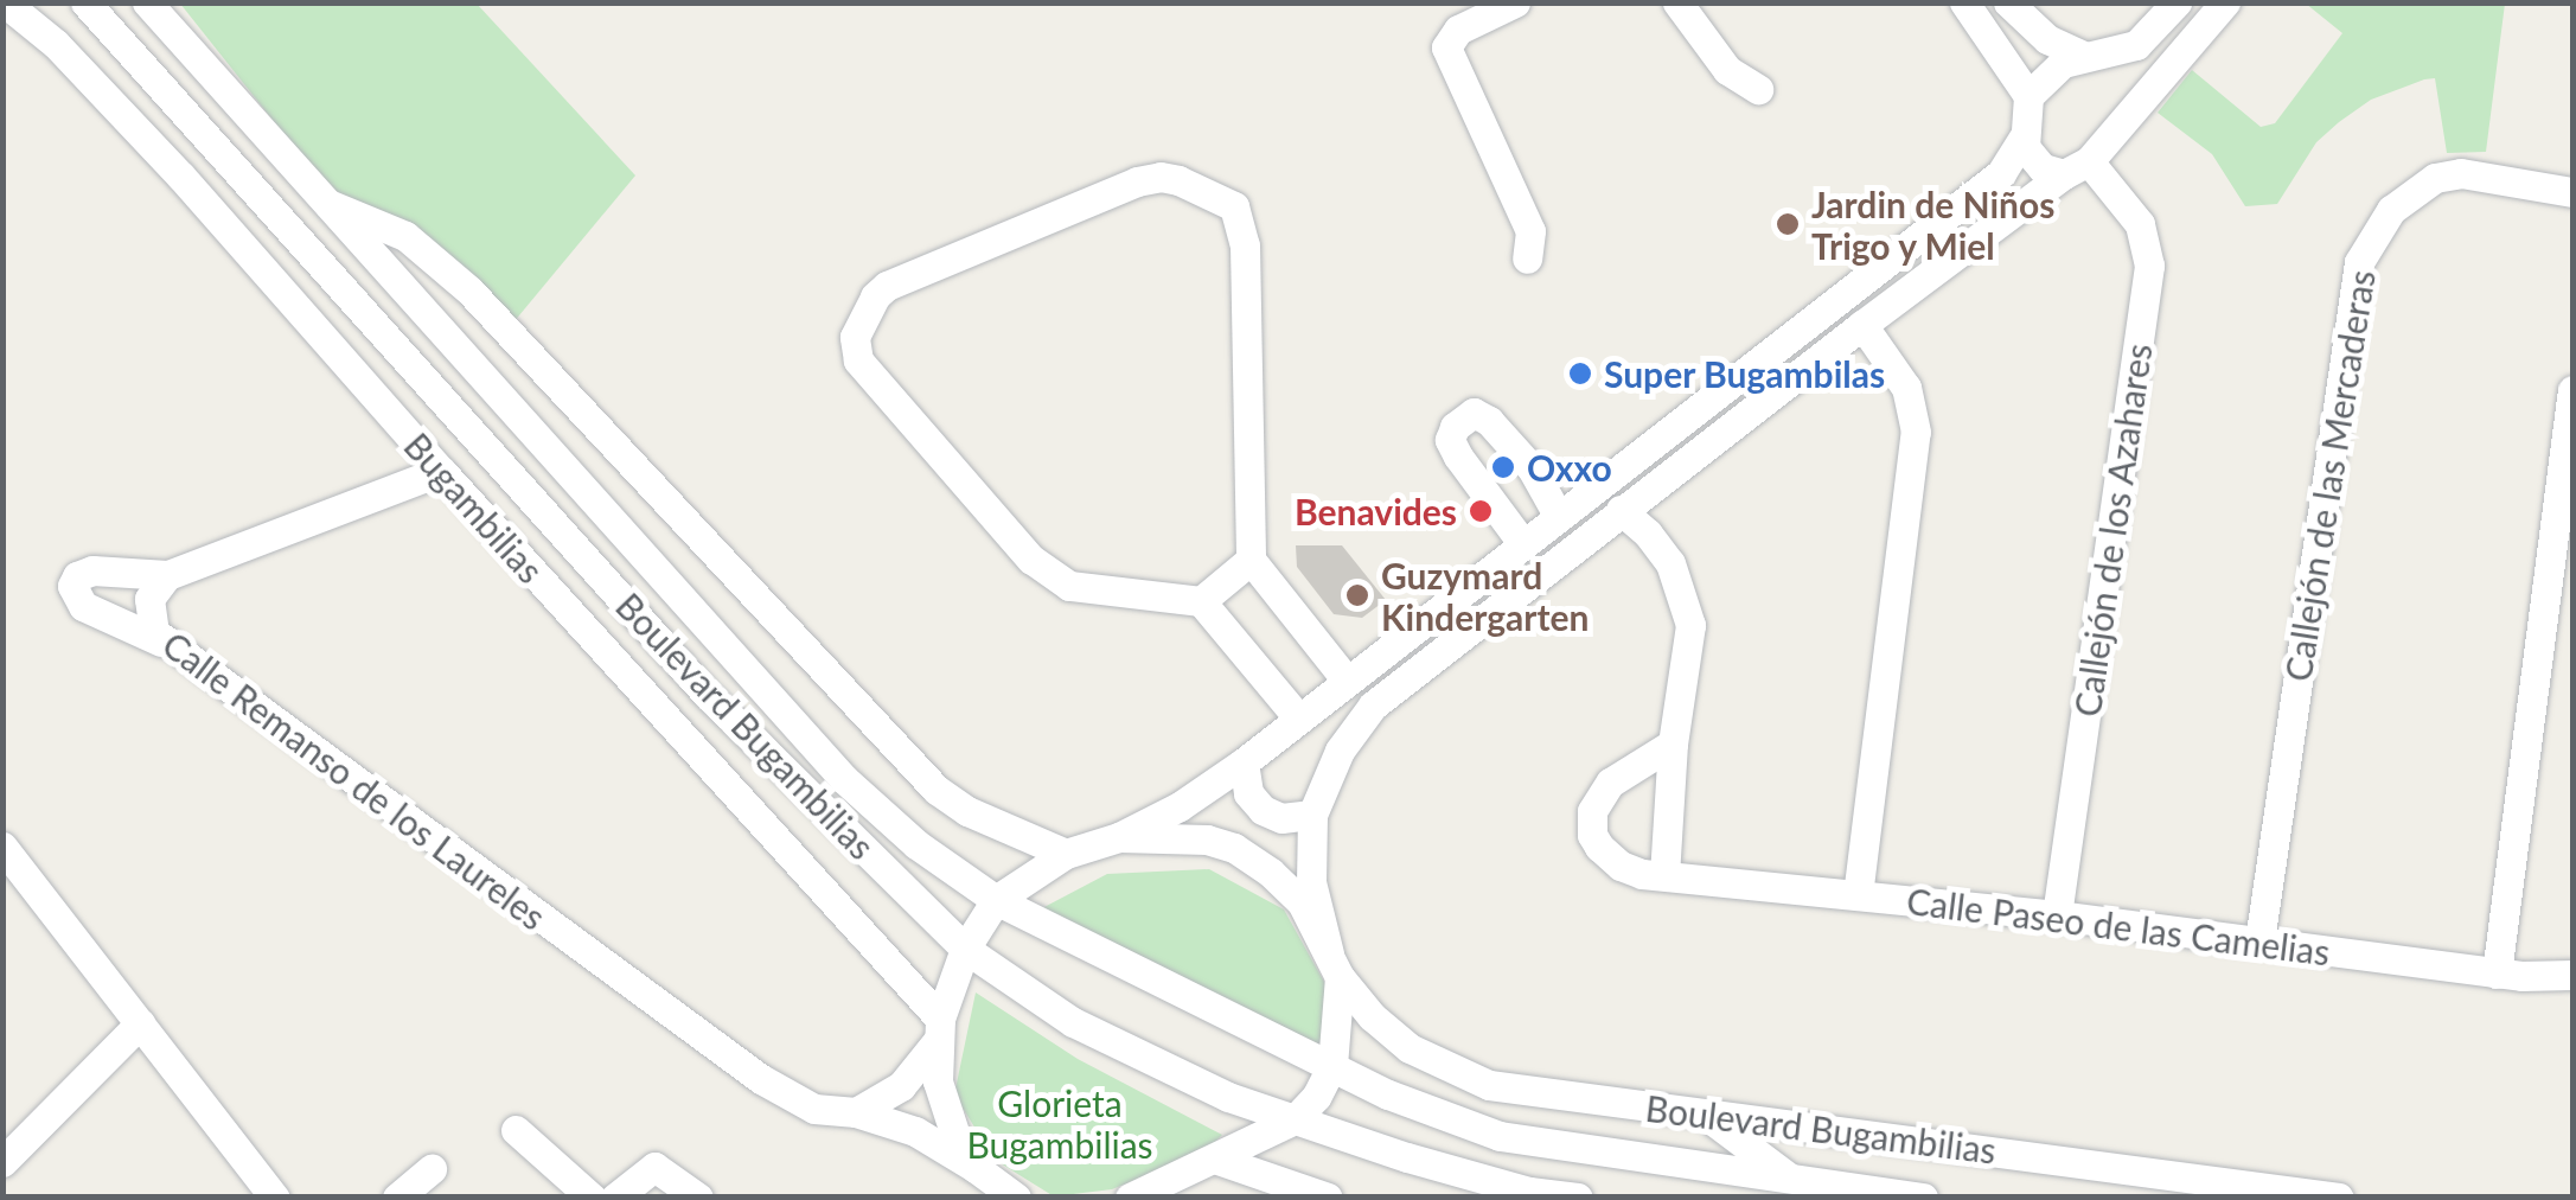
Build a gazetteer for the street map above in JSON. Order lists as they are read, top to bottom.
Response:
{
  "streets": {
    "street": [
      "Callejón de las Mercaderas",
      "Bugambilias",
      "Callejón de los Azahares",
      "Boulevard Bugambilias",
      "Calle Remanso de los Laureles",
      "Calle Paseo de las Camelias"
    ]
  },
  "crossings": [
    ["Callejón de las Mercaderas", "Calle Paseo de las Camelias"],
    ["Bugambilias", "Calle Remanso de los Laureles"],
    ["Callejón de los Azahares", "Calle Paseo de las Camelias"]
  ],
  "parks": ["Glorieta Bugambilias"],
  "places": [
    "Jardin de Niños Trigo y Miel",
    "Super Bugambilas",
    "Oxxo",
    "Benavides",
    "Guzymard Kindergarten"
  ]
}
